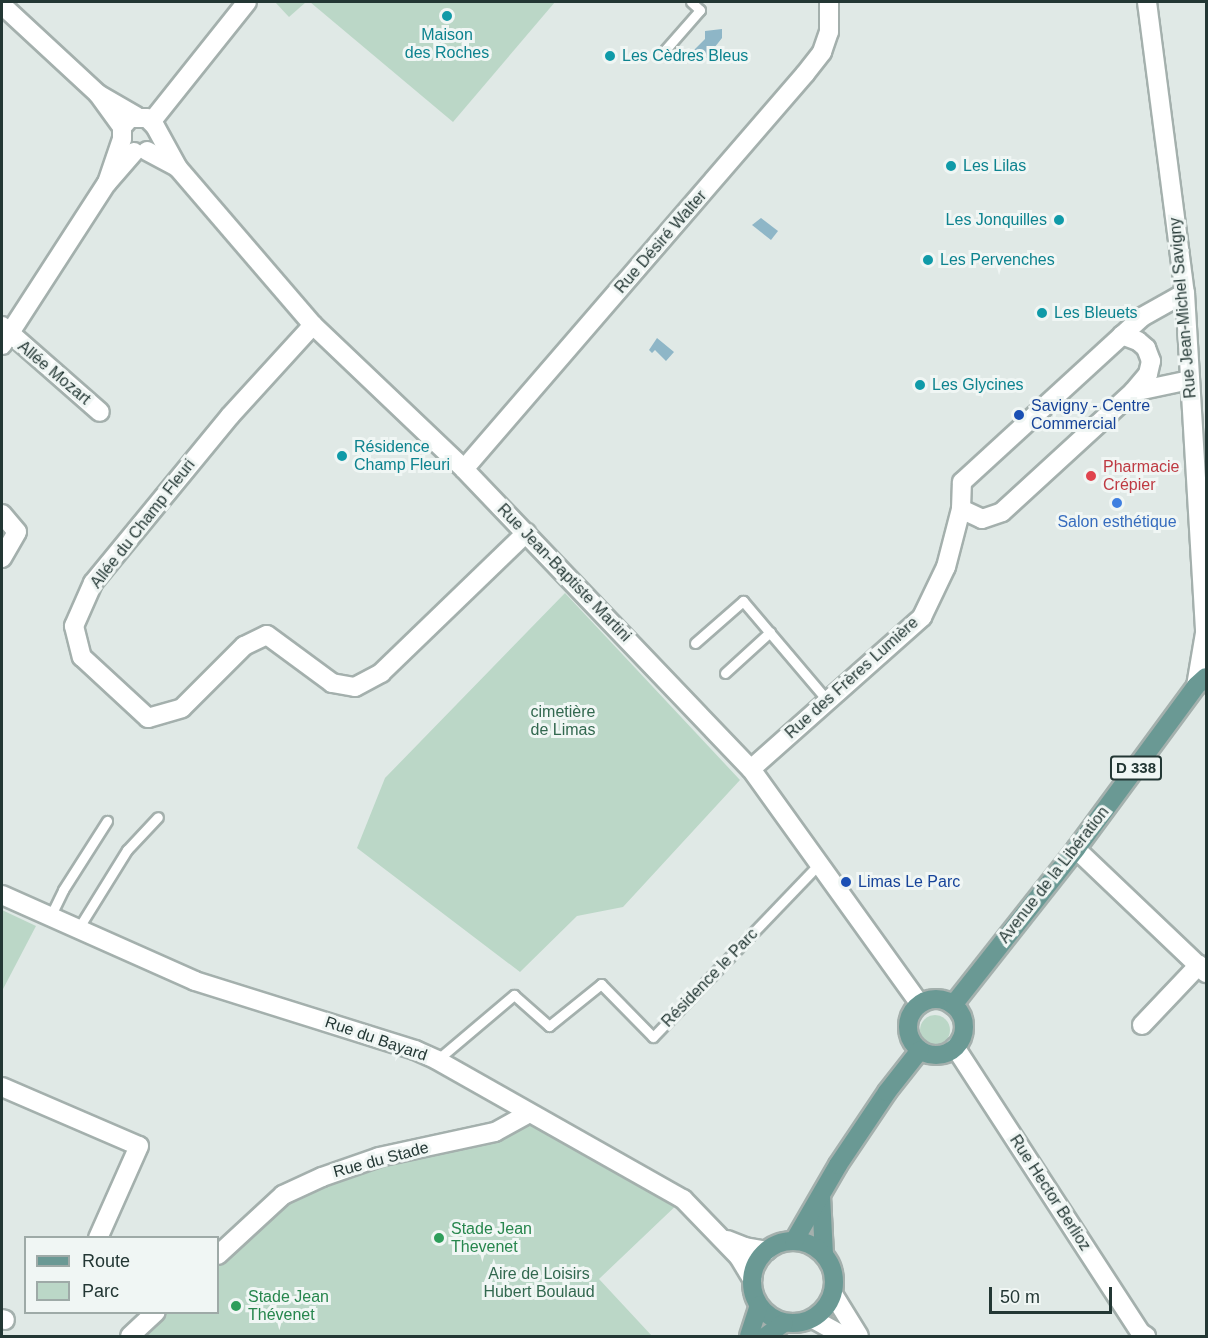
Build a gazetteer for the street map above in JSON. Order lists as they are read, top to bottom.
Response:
{
  "streets": {
    "main road": ["D 338", "Avenue de la Libération"],
    "street": [
      "Rue Désiré Walter",
      "Rue Jean-Michel Savigny",
      "Allée Mozart",
      "Allée du Champ Fleuri",
      "Rue Jean-Baptiste Martini",
      "Rue des Frères Lumière",
      "Rue du Bayard",
      "Rue du Stade",
      "Rue Hector Berlioz"
    ],
    "lane": ["Résidence le Parc"]
  },
  "crossings": [
    ["Rue Désiré Walter", "Rue Jean-Baptiste Martini"],
    ["Rue Jean-Michel Savigny", "Rue des Frères Lumière"],
    ["Rue Jean-Michel Savigny", "Avenue de la Libération"],
    ["Allée du Champ Fleuri", "Rue Jean-Baptiste Martini"],
    ["Rue Jean-Baptiste Martini", "Rue des Frères Lumière"],
    ["Rue Jean-Baptiste Martini", "Avenue de la Libération"],
    ["Rue Jean-Baptiste Martini", "Résidence le Parc"],
    ["Rue Jean-Baptiste Martini", "Rue Hector Berlioz"],
    ["Avenue de la Libération", "Rue Hector Berlioz"],
    ["Résidence le Parc", "Rue du Bayard"],
    ["Rue du Bayard", "Rue du Stade"]
  ],
  "parks": ["cimetière de Limas", "Aire de Loisirs Hubert Boulaud"],
  "places": [
    "Maison des Roches",
    "Les Cèdres Bleus",
    "Les Lilas",
    "Les Jonquilles",
    "Les Pervenches",
    "Les Bleuets",
    "Les Glycines",
    "Savigny - Centre Commercial",
    "Résidence Champ Fleuri",
    "Pharmacie Crépier",
    "Salon esthétique",
    "Limas Le Parc",
    "Stade Jean Thevenet",
    "Stade Jean Thévenet"
  ],
  "legend": ["Route", "Parc"],
  "scale_bar": "50 m"
}
